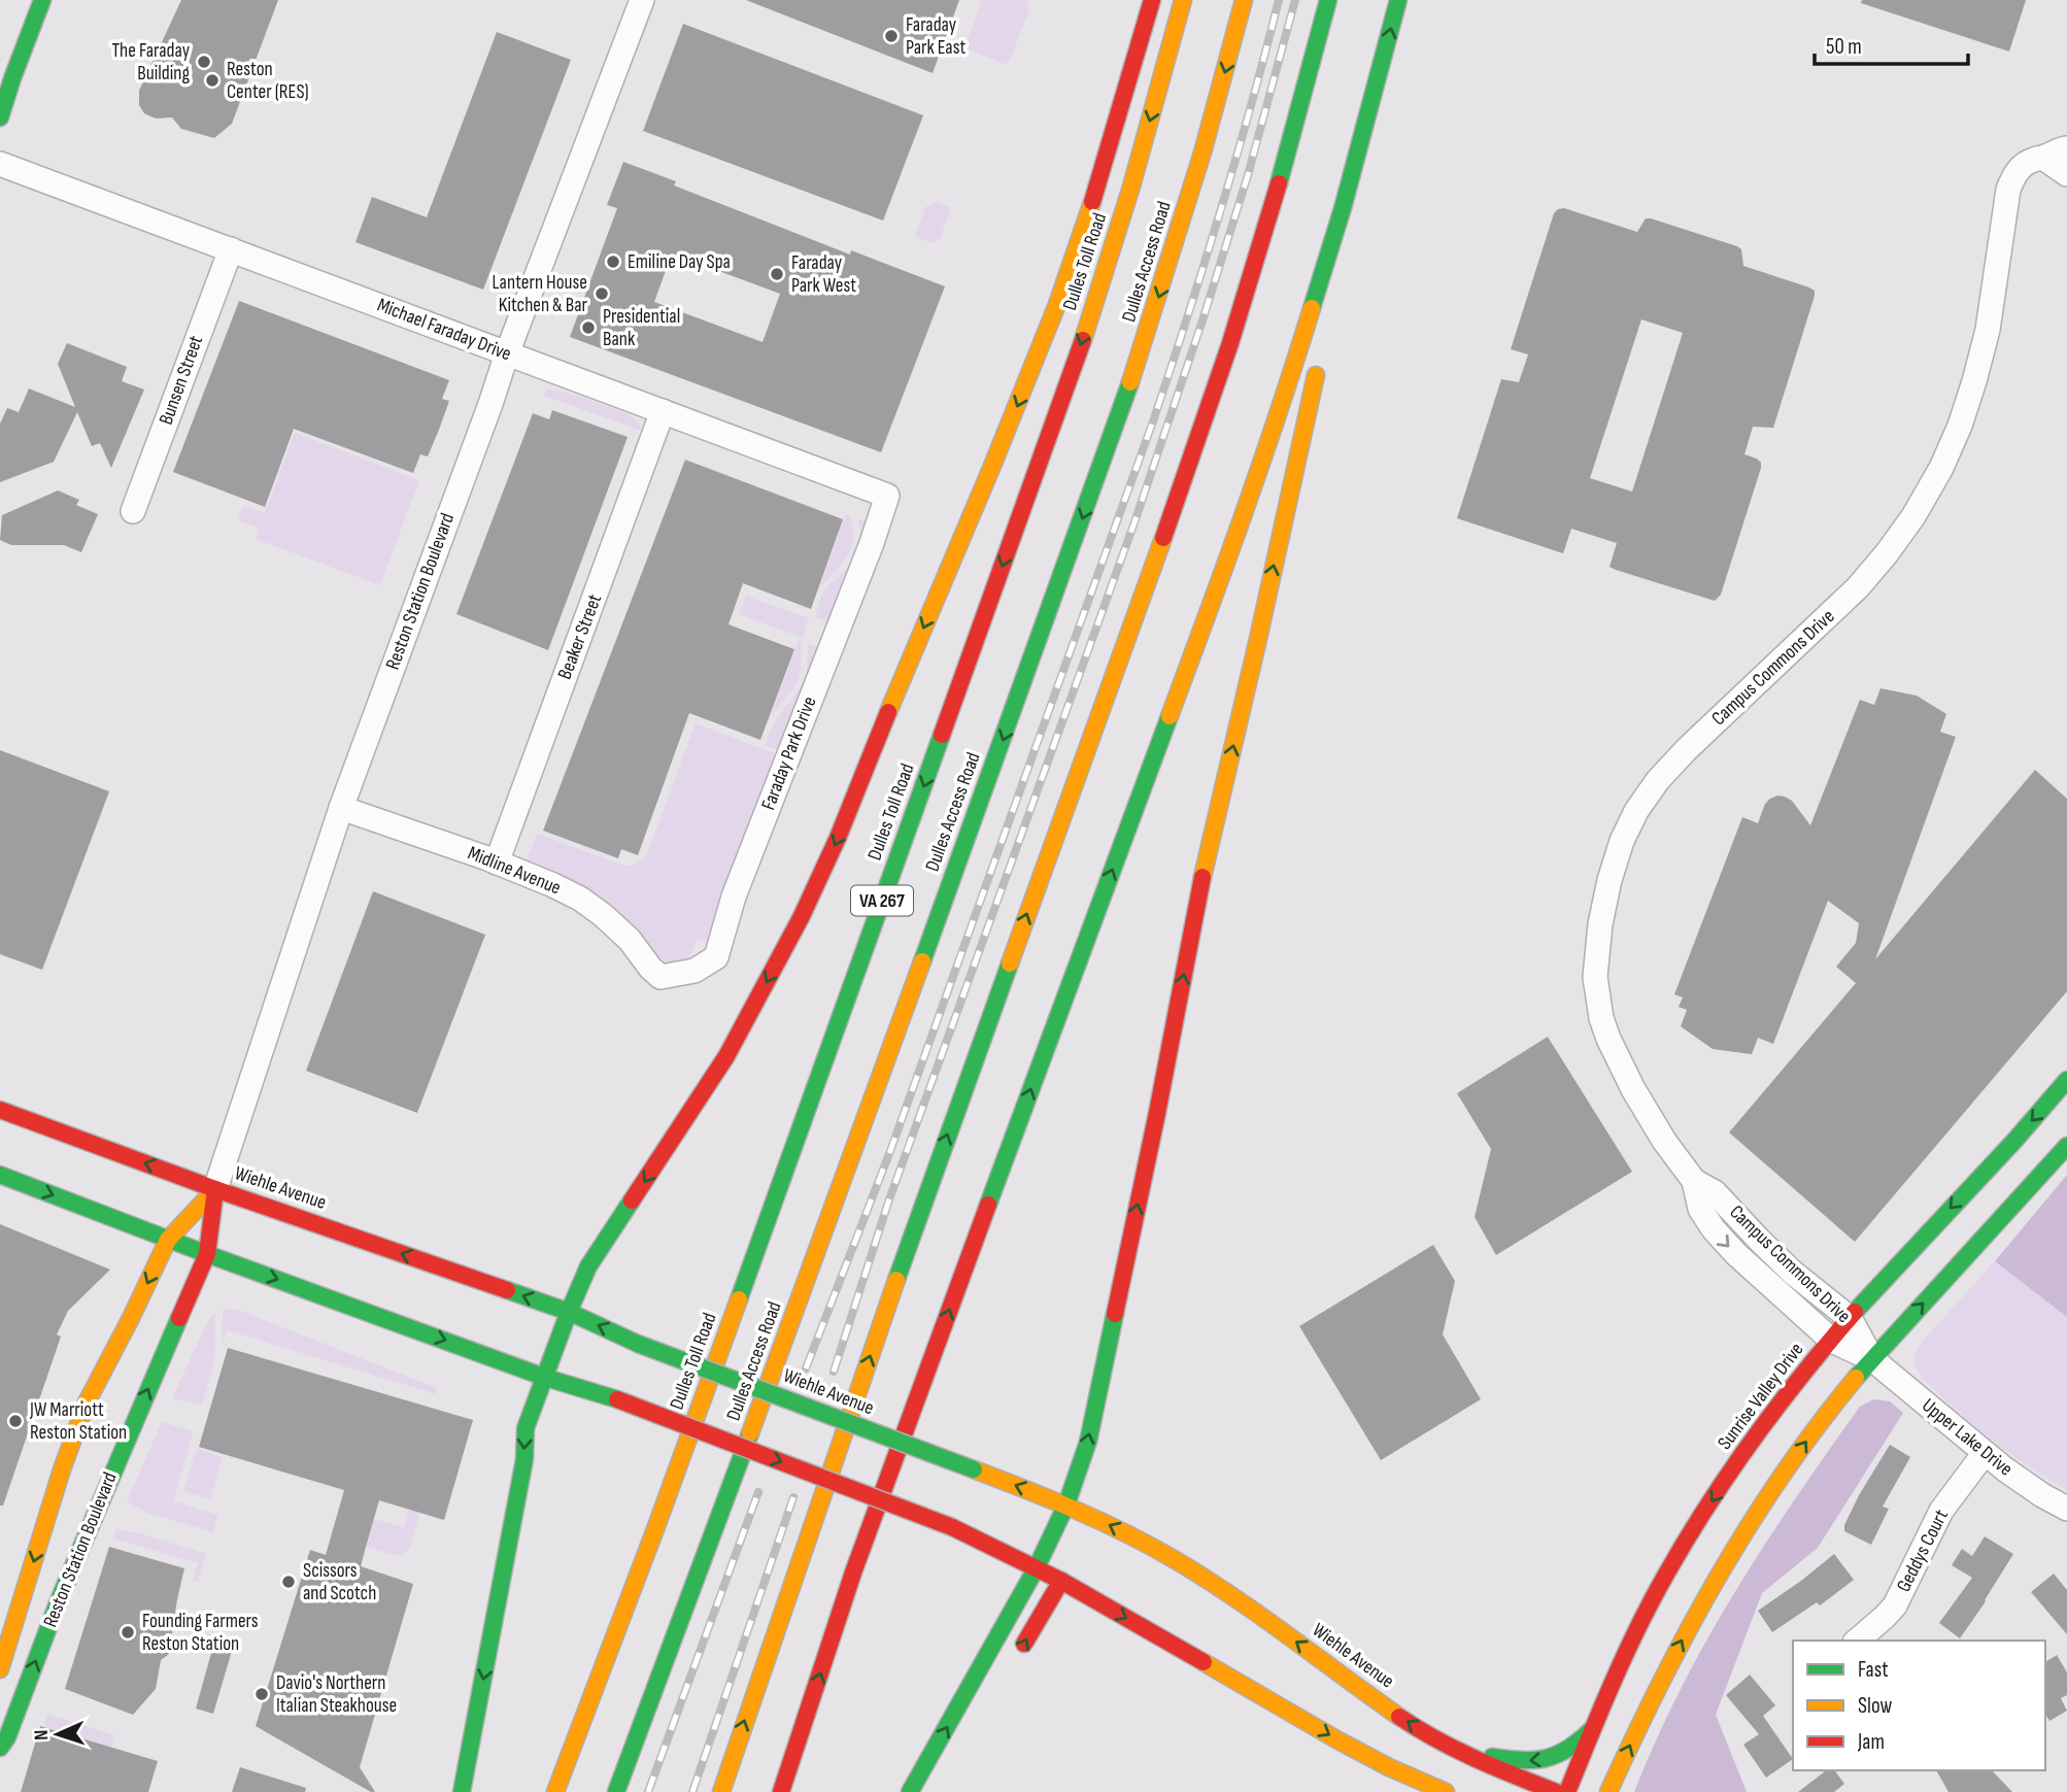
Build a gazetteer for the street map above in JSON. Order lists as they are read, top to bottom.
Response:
{
  "streets": {
    "main road": [
      "Dulles Toll Road",
      "Dulles Access Road",
      "Reston Station Boulevard",
      "VA 267",
      "Wiehle Avenue",
      "Sunrise Valley Drive"
    ],
    "street": [
      "Michael Faraday Drive",
      "Bunsen Street",
      "Beaker Street",
      "Campus Commons Drive",
      "Faraday Park Drive",
      "Midline Avenue",
      "Upper Lake Drive",
      "Geddys Court"
    ]
  },
  "crossings": [
    ["Michael Faraday Drive", "Bunsen Street"],
    ["Michael Faraday Drive", "Reston Station Boulevard"],
    ["Michael Faraday Drive", "Beaker Street"],
    ["Michael Faraday Drive", "Faraday Park Drive"],
    ["Reston Station Boulevard", "Midline Avenue"],
    ["Reston Station Boulevard", "Wiehle Avenue"],
    ["Beaker Street", "Midline Avenue"],
    ["Campus Commons Drive", "Sunrise Valley Drive"],
    ["Campus Commons Drive", "Upper Lake Drive"],
    ["Faraday Park Drive", "Midline Avenue"],
    ["Upper Lake Drive", "Geddys Court"]
  ],
  "places": [
    "Faraday Park East",
    "The Faraday Building",
    "Reston Center (RES)",
    "Emiline Day Spa",
    "Faraday Park West",
    "Lantern House Kitchen & Bar",
    "Presidential Bank",
    "JW Marriott Reston Station",
    "Scissors and Scotch",
    "Founding Farmers Reston Station",
    "Davio's Northern Italian Steakhouse"
  ],
  "legend": ["Fast", "Slow", "Jam"],
  "scale_bar": "50 m",
  "north": "left"
}
